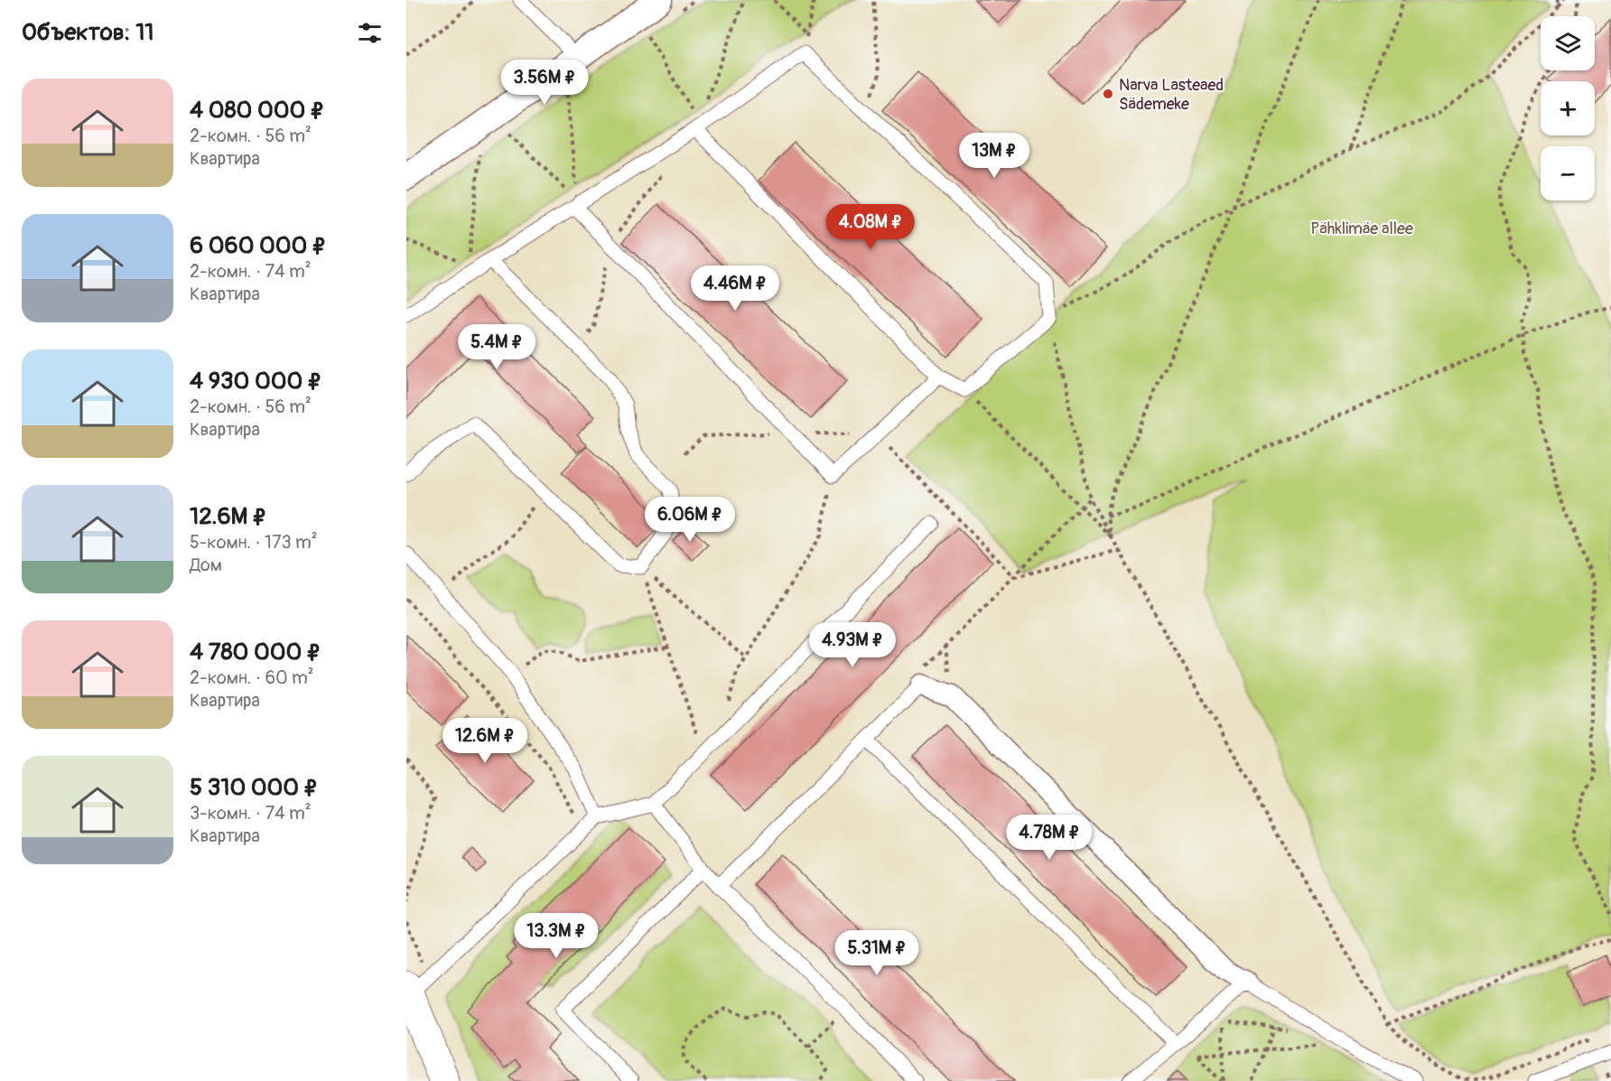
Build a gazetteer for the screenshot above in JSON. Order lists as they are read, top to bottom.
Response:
{
  "parks": ["Pähklimäe allee"],
  "places": ["Narva Lasteaed Sädemeke"],
  "page": {
    "heading": "Объектов: 11",
    "map_buttons": ["+", "−"],
    "price": [
      "3.56M ₽",
      "13M ₽",
      "4.08M ₽",
      "4.46M ₽",
      "5.4M ₽",
      "6.06M ₽",
      "4.93M ₽",
      "12.6M ₽",
      "4.78M ₽",
      "13.3M ₽",
      "5.31M ₽"
    ],
    "list": [
      {
        "name": "4 080 000 ₽",
        "note": "2-комн. · 56 m² · Квартира"
      },
      {
        "name": "6 060 000 ₽",
        "note": "2-комн. · 74 m² · Квартира"
      },
      {
        "name": "4 930 000 ₽",
        "note": "2-комн. · 56 m² · Квартира"
      },
      {
        "name": "12.6M ₽",
        "note": "5-комн. · 173 m² · Дом"
      },
      {
        "name": "4 780 000 ₽",
        "note": "2-комн. · 60 m² · Квартира"
      },
      {
        "name": "5 310 000 ₽",
        "note": "3-комн. · 74 m² · Квартира"
      }
    ]
  }
}
